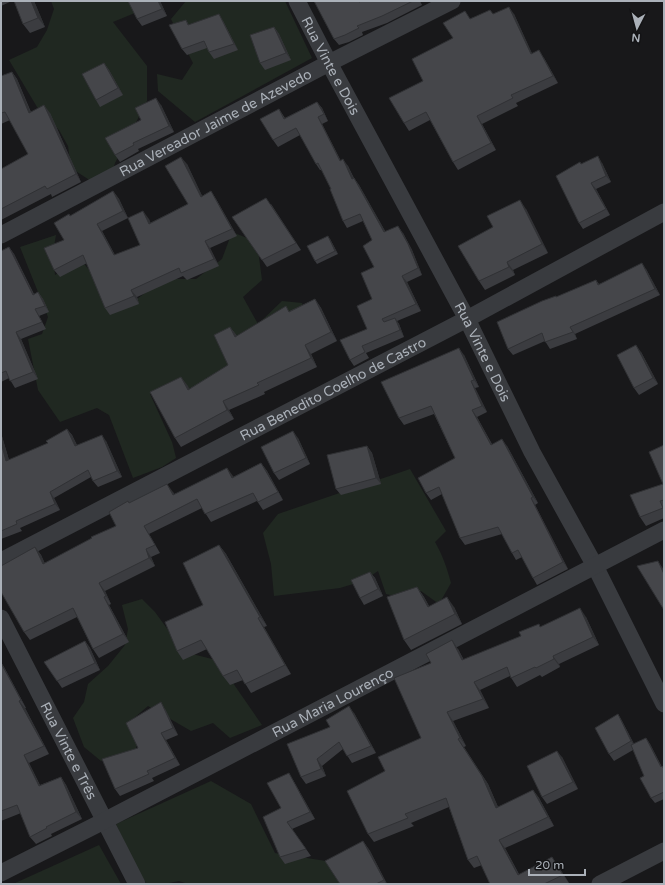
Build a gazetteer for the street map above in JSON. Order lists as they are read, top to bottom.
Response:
{
  "streets": {
    "street": [
      "Rua Vinte e Dois",
      "Rua Vereador Jaime de Azevedo",
      "Rua Benedito Coelho de Castro",
      "Rua Maria Lourenço",
      "Rua Vinte e Três"
    ]
  },
  "crossings": [
    ["Rua Vinte e Dois", "Rua Vereador Jaime de Azevedo"],
    ["Rua Vinte e Dois", "Rua Benedito Coelho de Castro"],
    ["Rua Vinte e Dois", "Rua Maria Lourenço"],
    ["Rua Maria Lourenço", "Rua Vinte e Três"]
  ],
  "scale_bar": "20 m",
  "north": "bottom"
}
